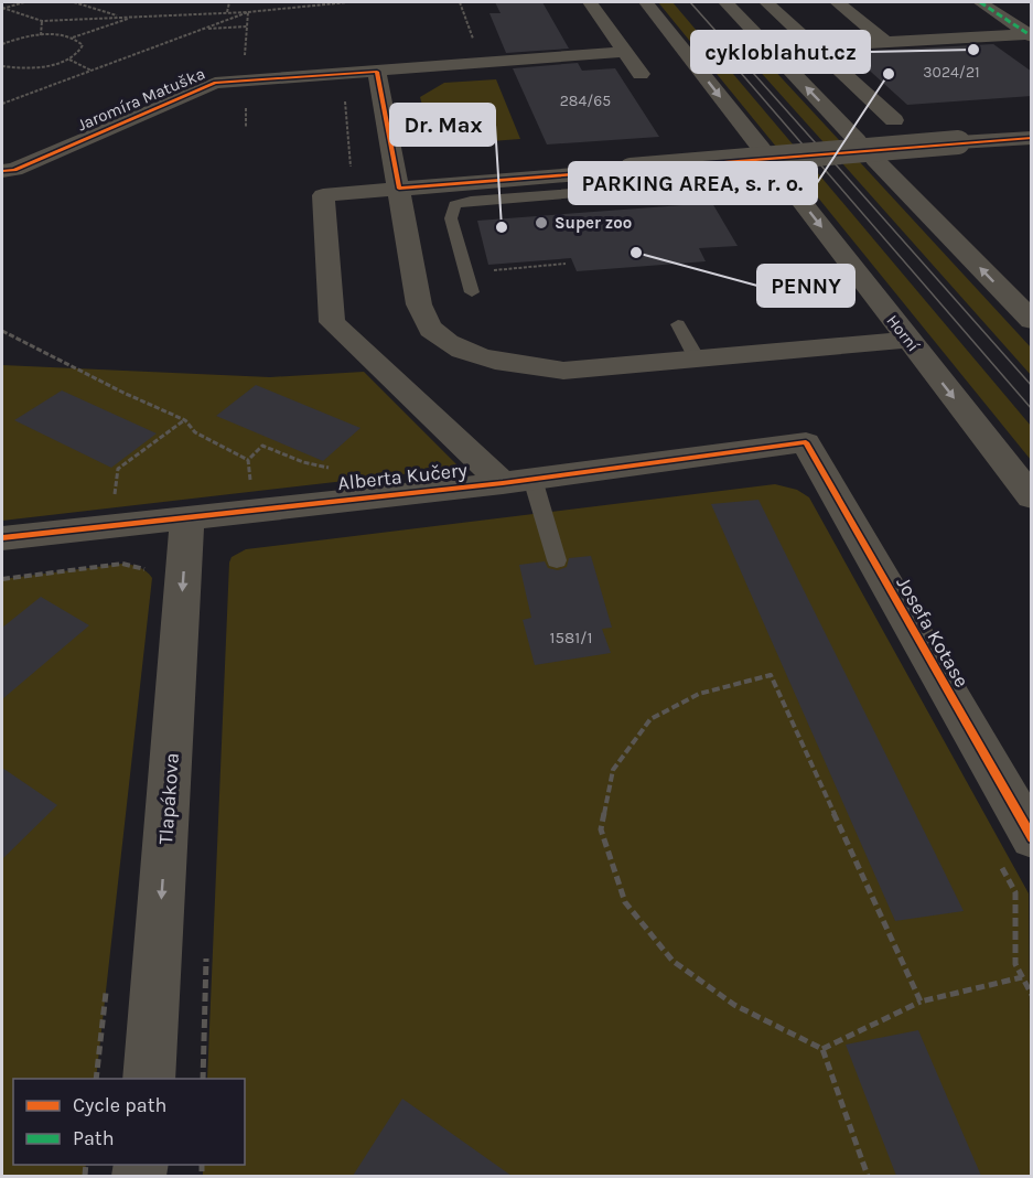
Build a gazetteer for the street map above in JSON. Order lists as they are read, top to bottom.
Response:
{
  "streets": {
    "street": [
      "Jaromíra Matuška",
      "Horní",
      "Alberta Kučery",
      "Josefa Kotase",
      "Tlapákova"
    ]
  },
  "crossings": [
    ["Alberta Kučery", "Josefa Kotase"],
    ["Alberta Kučery", "Tlapákova"]
  ],
  "one_way": ["Tlapákova"],
  "places": [
    "cykloblahut.cz",
    "PARKING AREA, s. r. o.",
    "Super zoo",
    "Dr. Max",
    "PENNY"
  ],
  "house_numbers": ["3024/21", "284/65", "1581/1"],
  "legend": ["Cycle path", "Path"]
}
